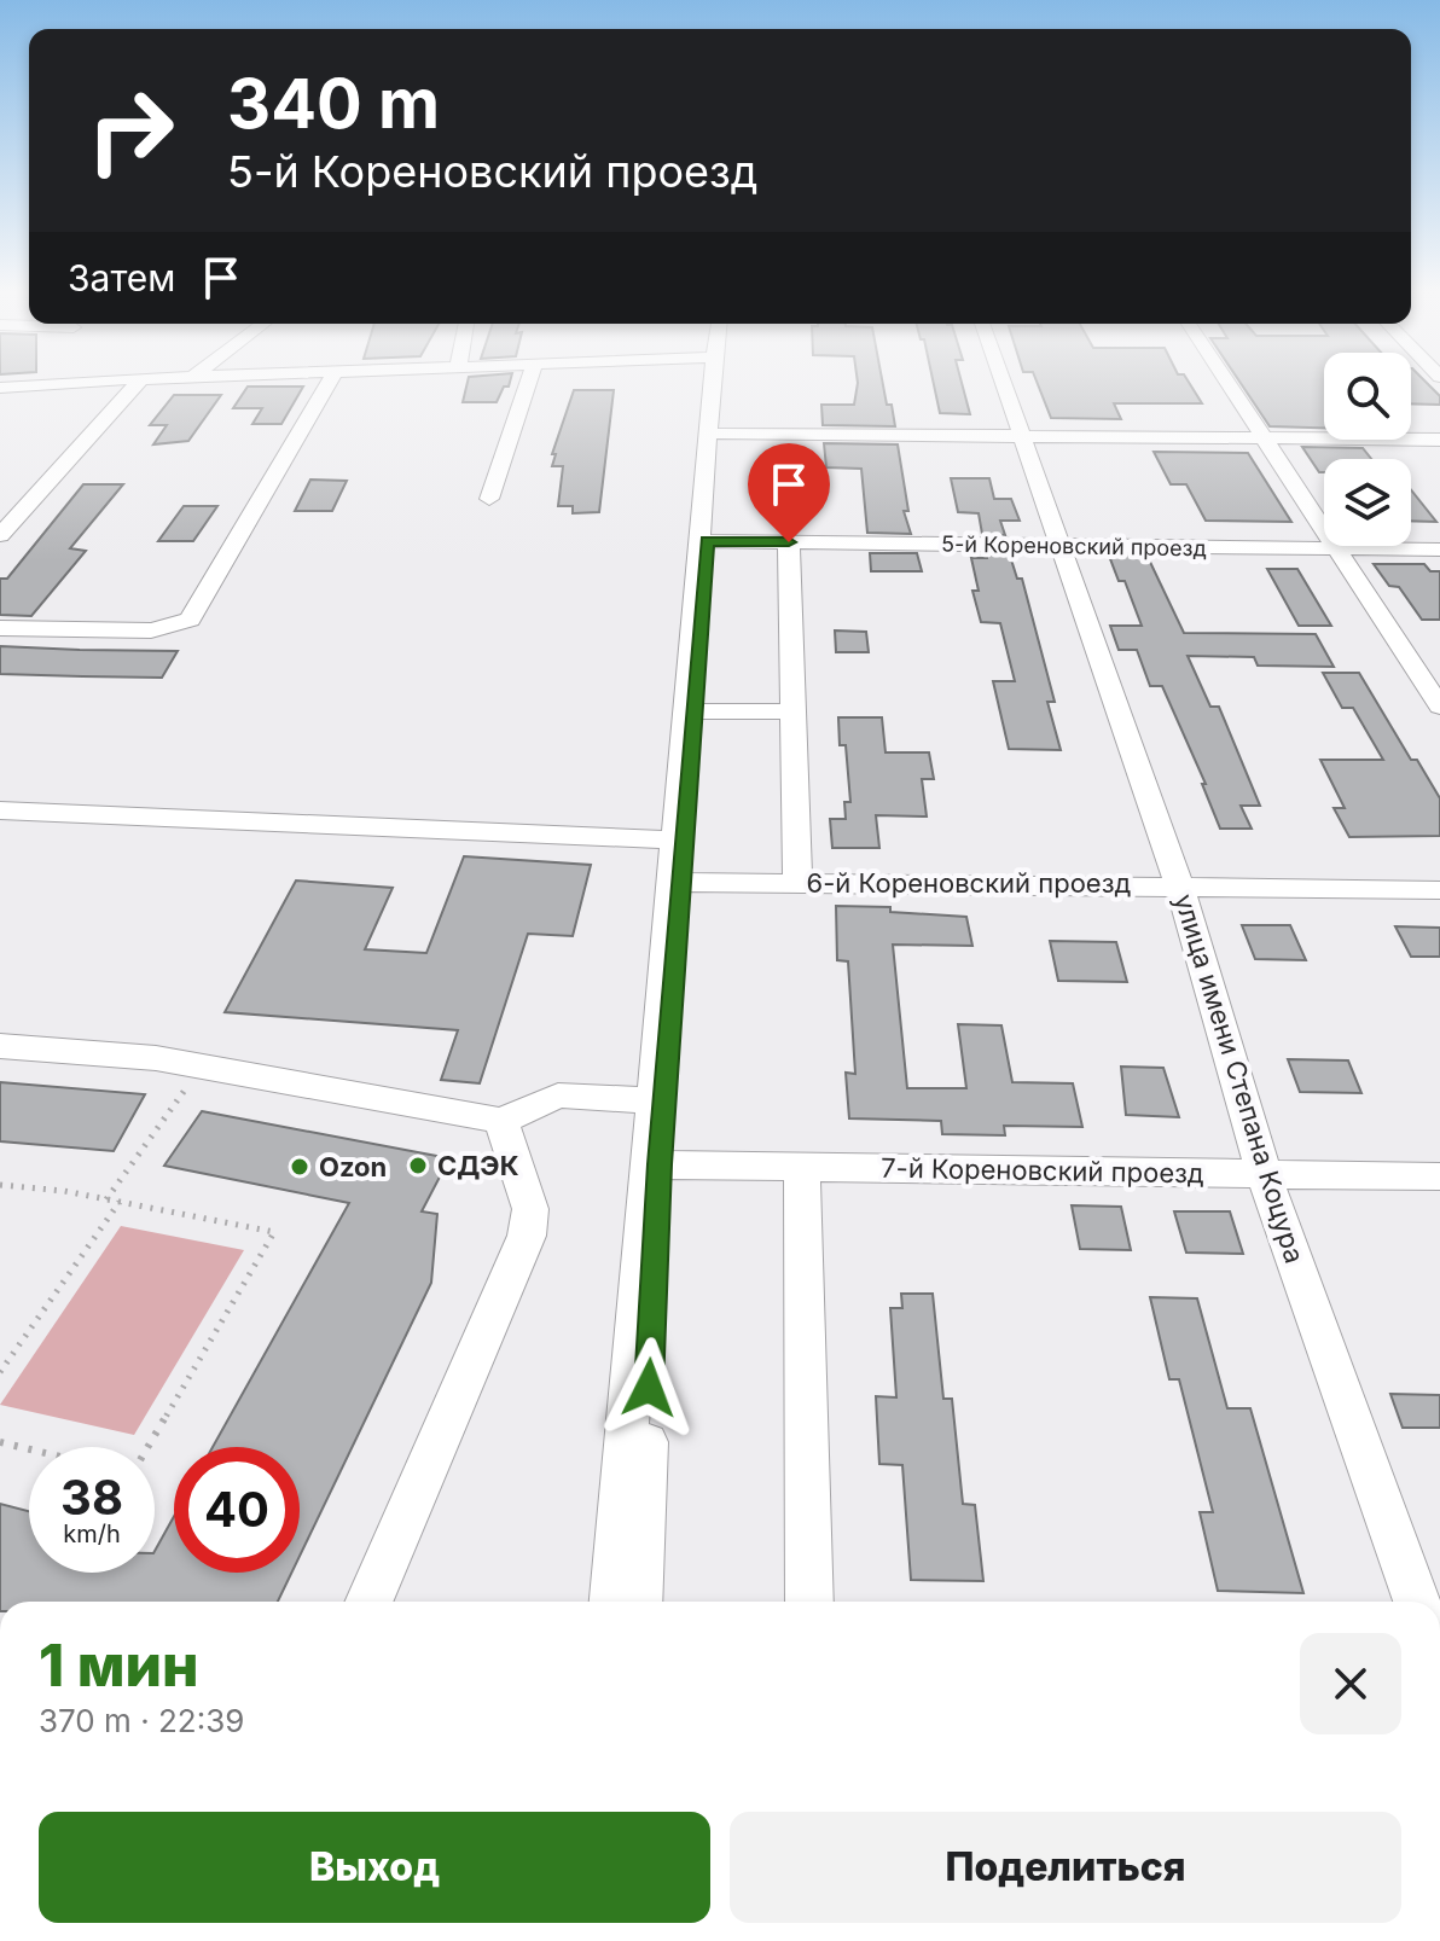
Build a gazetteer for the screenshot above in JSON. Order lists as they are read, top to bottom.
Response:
{
  "streets": {
    "street": [
      "5-й Кореновский проезд",
      "6-й Кореновский проезд",
      "улица имени Степана Коцура",
      "7-й Кореновский проезд"
    ]
  },
  "crossings": [
    ["5-й Кореновский проезд", "улица имени Степана Коцура"],
    ["6-й Кореновский проезд", "улица имени Степана Коцура"],
    ["улица имени Степана Коцура", "7-й Кореновский проезд"]
  ],
  "places": ["СДЭК", "Ozon"],
  "page": {
    "turn": ["340 m", "5-й Кореновский проезд"],
    "then": "Затем",
    "speed": "38 km/h",
    "limit": "40",
    "heading": ["1 мин", "370 m · 22:39"],
    "buttons": ["Выход", "Поделиться"]
  }
}
